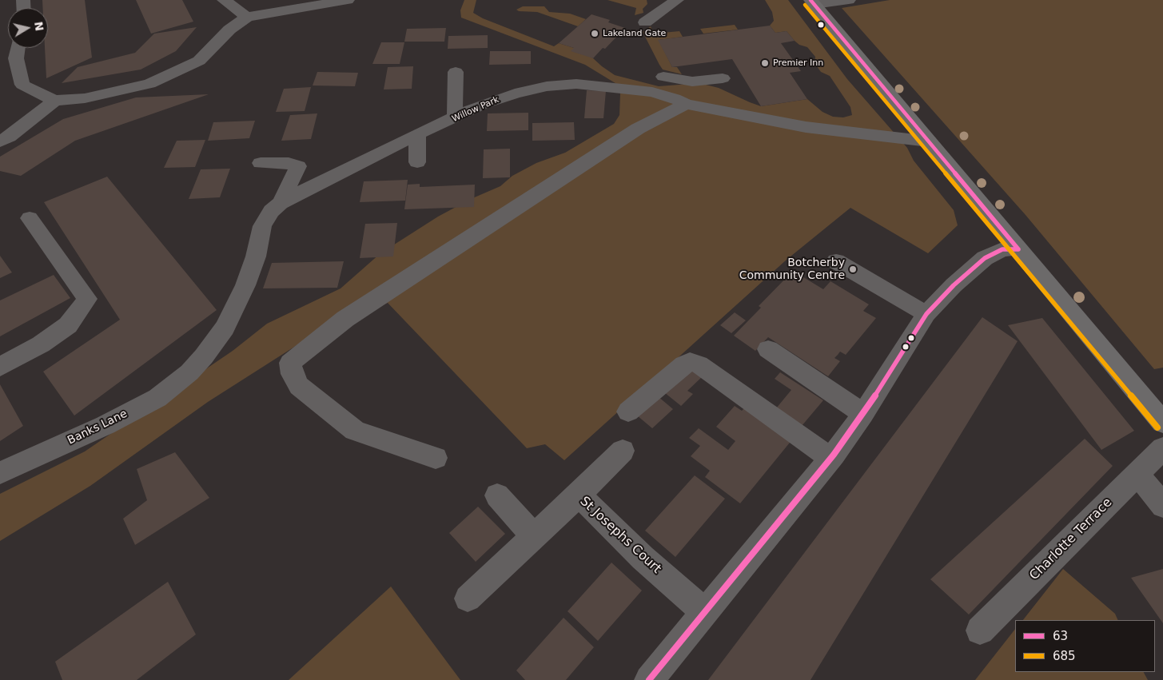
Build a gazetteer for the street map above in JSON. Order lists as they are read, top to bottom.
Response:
{
  "streets": {
    "street": [
      "Willow Park",
      "Banks Lane",
      "St Josephs Court",
      "Charlotte Terrace"
    ]
  },
  "crossings": [
    ["Willow Park", "Banks Lane"]
  ],
  "places": ["Lakeland Gate", "Premier Inn", "Botcherby Community Centre"],
  "lines": ["transit line 63", "transit line 685"],
  "legend": ["63", "685"],
  "north": "right"
}
